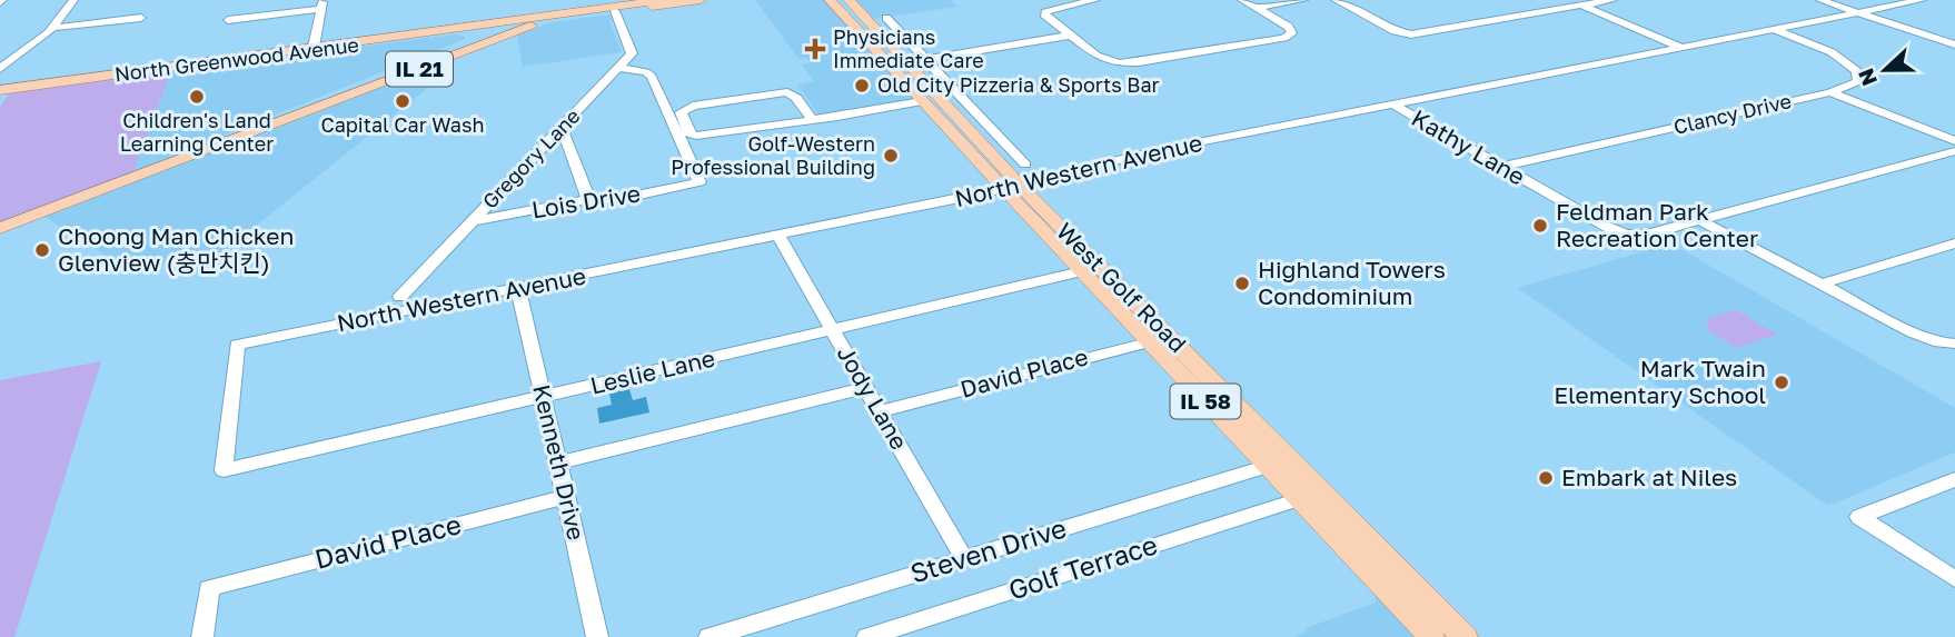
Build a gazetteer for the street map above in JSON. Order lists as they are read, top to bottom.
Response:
{
  "streets": {
    "main road": [
      "North Greenwood Avenue",
      "IL 21",
      "West Golf Road",
      "IL 58"
    ],
    "street": [
      "Clancy Drive",
      "Kathy Lane",
      "Gregory Lane",
      "North Western Avenue",
      "Lois Drive",
      "Leslie Lane",
      "David Place",
      "Jody Lane",
      "Kenneth Drive",
      "Steven Drive",
      "Golf Terrace"
    ]
  },
  "crossings": [
    ["North Greenwood Avenue", "IL 21"],
    ["North Greenwood Avenue", "Gregory Lane"],
    ["Clancy Drive", "Kathy Lane"],
    ["Clancy Drive", "North Western Avenue"],
    ["Kathy Lane", "North Western Avenue"],
    ["Gregory Lane", "Lois Drive"],
    ["North Western Avenue", "West Golf Road"],
    ["North Western Avenue", "Leslie Lane"],
    ["North Western Avenue", "Jody Lane"],
    ["North Western Avenue", "Kenneth Drive"],
    ["West Golf Road", "Leslie Lane"],
    ["West Golf Road", "David Place"],
    ["West Golf Road", "Steven Drive"],
    ["West Golf Road", "Golf Terrace"],
    ["Leslie Lane", "Jody Lane"],
    ["Leslie Lane", "Kenneth Drive"],
    ["David Place", "Jody Lane"],
    ["David Place", "Kenneth Drive"],
    ["Jody Lane", "Steven Drive"]
  ],
  "places": {
    "health": ["Physicians Immediate Care"],
    "other": [
      "Old City Pizzeria & Sports Bar",
      "Children's Land Learning Center",
      "Capital Car Wash",
      "Golf-Western Professional Building",
      "Feldman Park Recreation Center",
      "Choong Man Chicken Glenview (충만치킨)",
      "Highland Towers Condominium",
      "Mark Twain Elementary School",
      "Embark at Niles"
    ]
  },
  "north": "left"
}
